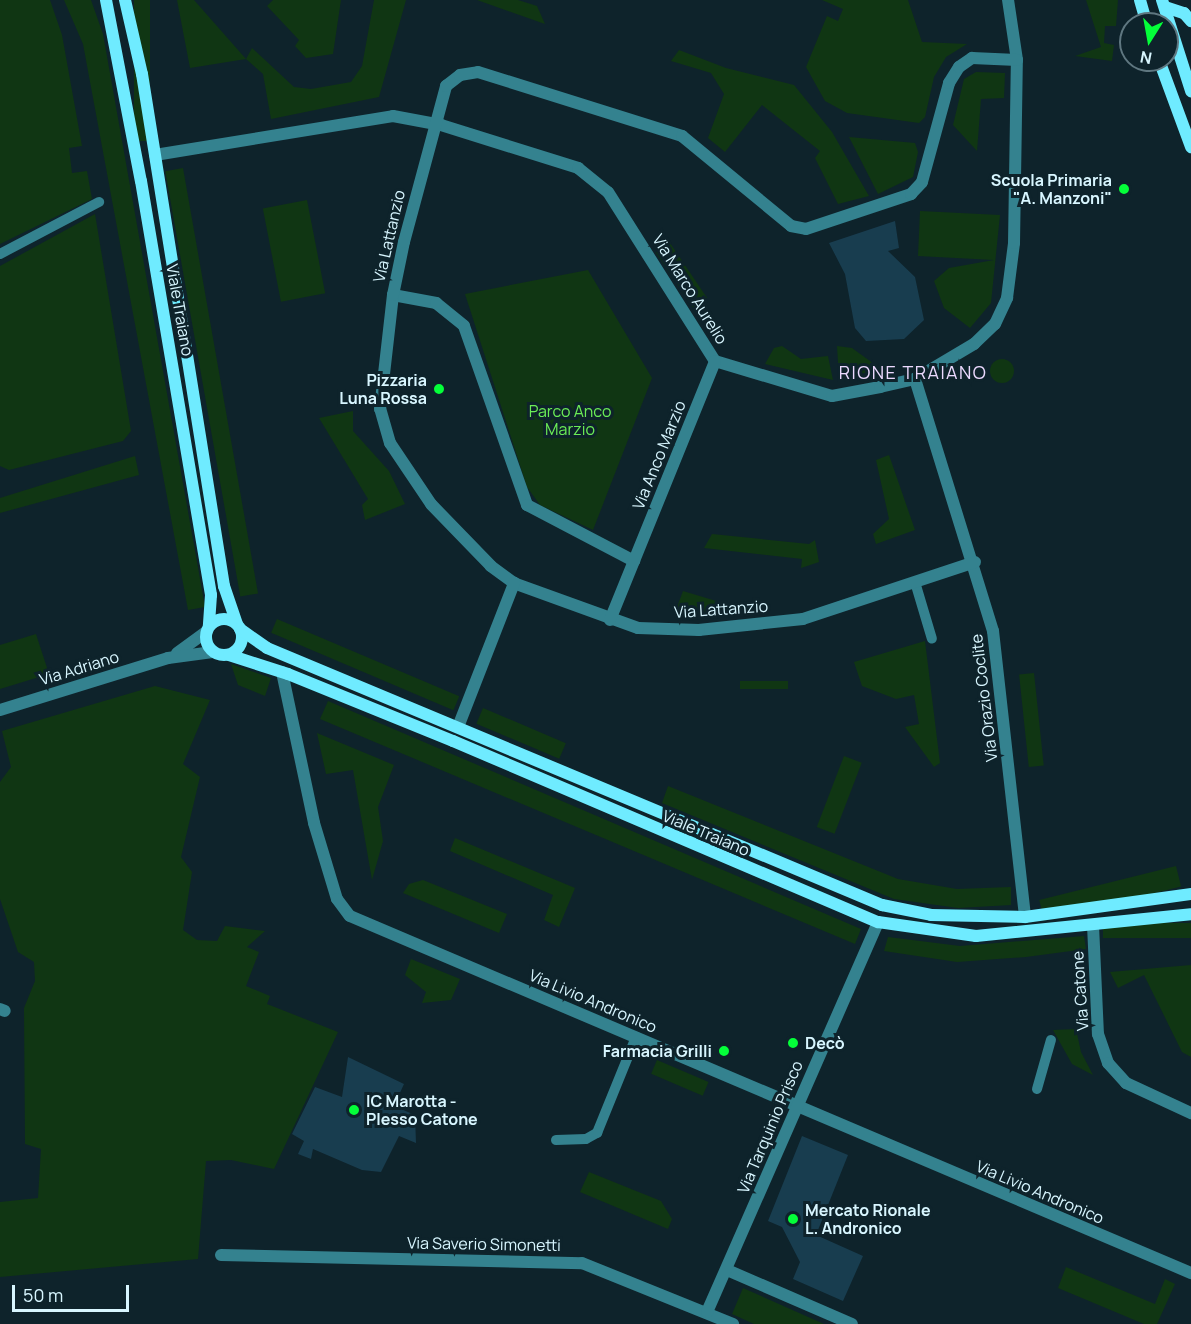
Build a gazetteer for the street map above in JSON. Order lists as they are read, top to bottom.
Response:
{
  "streets": {
    "main road": ["Viale Traiano"],
    "street": [
      "Via Lattanzio",
      "Via Marco Aurelio",
      "Via Anco Marzio",
      "Via Adriano",
      "Via Orazio Coclite",
      "Via Catone",
      "Via Livio Andronico",
      "Via Tarquinio Prisco",
      "Via Saverio Simonetti"
    ]
  },
  "crossings": [
    ["Via Lattanzio", "Via Marco Aurelio"],
    ["Via Lattanzio", "Via Anco Marzio"],
    ["Via Lattanzio", "Via Orazio Coclite"],
    ["Via Marco Aurelio", "Viale Traiano"],
    ["Via Marco Aurelio", "Via Anco Marzio"],
    ["Via Marco Aurelio", "Via Orazio Coclite"],
    ["Viale Traiano", "Via Adriano"],
    ["Viale Traiano", "Via Orazio Coclite"],
    ["Viale Traiano", "Via Catone"],
    ["Viale Traiano", "Via Livio Andronico"],
    ["Viale Traiano", "Via Tarquinio Prisco"],
    ["Via Livio Andronico", "Via Tarquinio Prisco"],
    ["Via Tarquinio Prisco", "Via Saverio Simonetti"]
  ],
  "districts": ["RIONE TRAIANO"],
  "parks": ["Parco Anco Marzio"],
  "places": [
    "Scuola Primaria \"A. Manzoni\"",
    "Pizzaria Luna Rossa",
    "Decò",
    "Farmacia Grilli",
    "IC Marotta - Plesso Catone",
    "Mercato Rionale L. Andronico"
  ],
  "scale_bar": "50 m",
  "north": "bottom"
}
